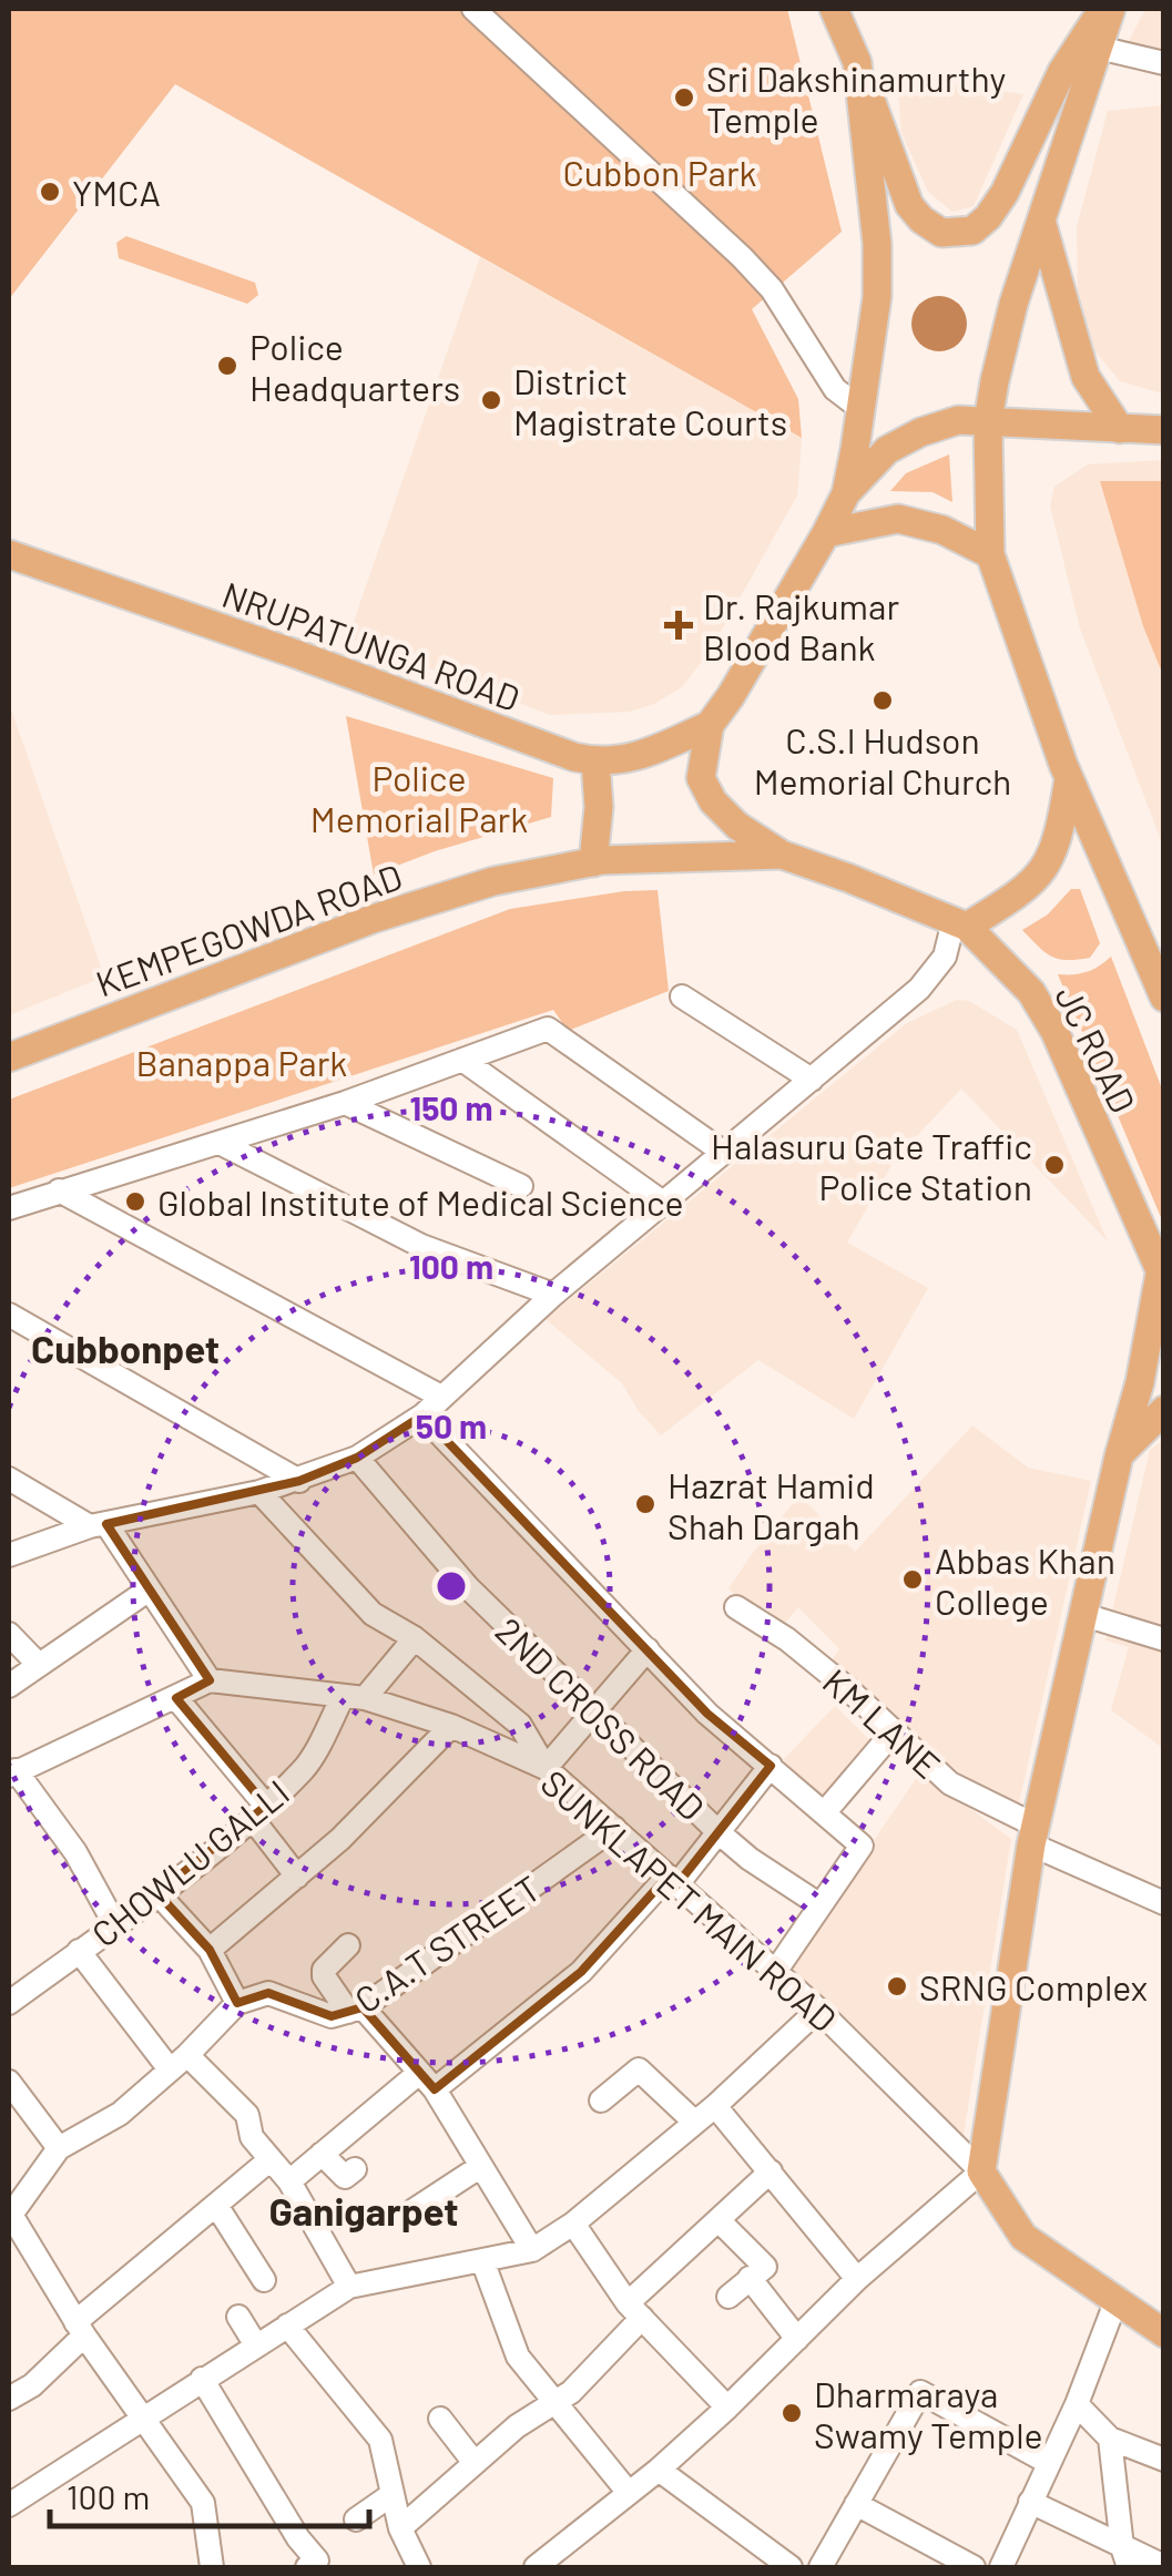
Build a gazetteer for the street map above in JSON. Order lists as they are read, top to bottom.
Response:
{
  "streets": {
    "main road": ["NRUPATUNGA ROAD", "KEMPEGOWDA ROAD", "JC ROAD"],
    "street": [
      "2ND CROSS ROAD",
      "KM LANE",
      "CHOWLU GALLI",
      "SUNKLAPET MAIN ROAD",
      "C.A.T STREET"
    ]
  },
  "crossings": [
    ["NRUPATUNGA ROAD", "KEMPEGOWDA ROAD"],
    ["NRUPATUNGA ROAD", "JC ROAD"],
    ["KEMPEGOWDA ROAD", "JC ROAD"],
    ["CHOWLU GALLI", "SUNKLAPET MAIN ROAD"],
    ["SUNKLAPET MAIN ROAD", "C.A.T STREET"]
  ],
  "districts": ["Cubbonpet", "Ganigarpet"],
  "parks": ["Cubbon Park", "Police Memorial Park", "Banappa Park"],
  "places": {
    "other": [
      "Sri Dakshinamurthy Temple",
      "YMCA",
      "Police Headquarters",
      "District Magistrate Courts",
      "C.S.I Hudson Memorial Church",
      "Halasuru Gate Traffic Police Station",
      "Global Institute of Medical Science",
      "Hazrat Hamid Shah Dargah",
      "Abbas Khan College",
      "SRNG Complex",
      "Dharmaraya Swamy Temple"
    ],
    "health": ["Dr. Rajkumar Blood Bank"]
  },
  "scale_bar": "100 m",
  "rings": ["150 m", "100 m", "50 m"]
}
